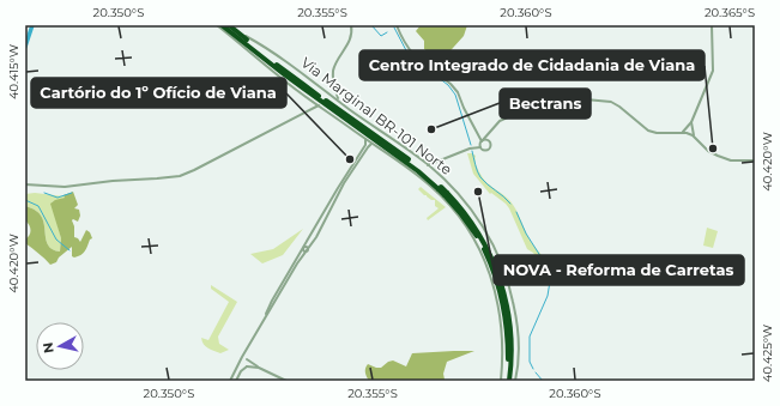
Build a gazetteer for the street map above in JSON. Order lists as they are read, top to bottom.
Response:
{
  "streets": {
    "street": ["Via Marginal BR-101 Norte"]
  },
  "places": [
    "Bectrans",
    "Centro Integrado de Cidadania de Viana",
    "Cartório do 1º Ofício de Viana",
    "NOVA - Reforma de Carretas"
  ],
  "north": "left",
  "coordinates": [
    "20.350°S",
    "20.355°S",
    "20.360°S",
    "20.365°S",
    "40.415°W",
    "40.420°W",
    "40.425°W"
  ]
}
